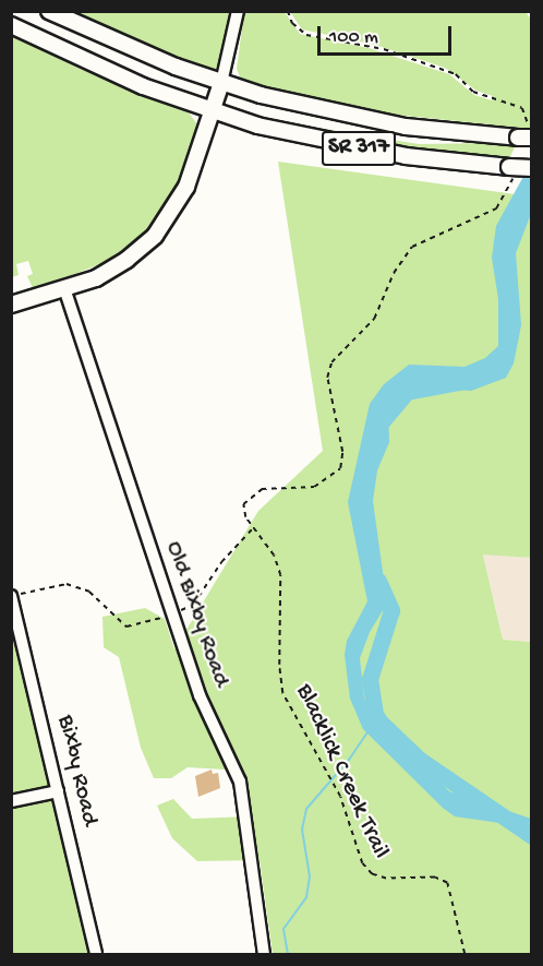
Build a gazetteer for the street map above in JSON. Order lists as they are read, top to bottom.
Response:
{
  "streets": {
    "main road": ["SR 317"],
    "street": ["Old Bixby Road", "Bixby Road"],
    "path": ["Blacklick Creek Trail"]
  },
  "scale_bar": "100 m"
}
